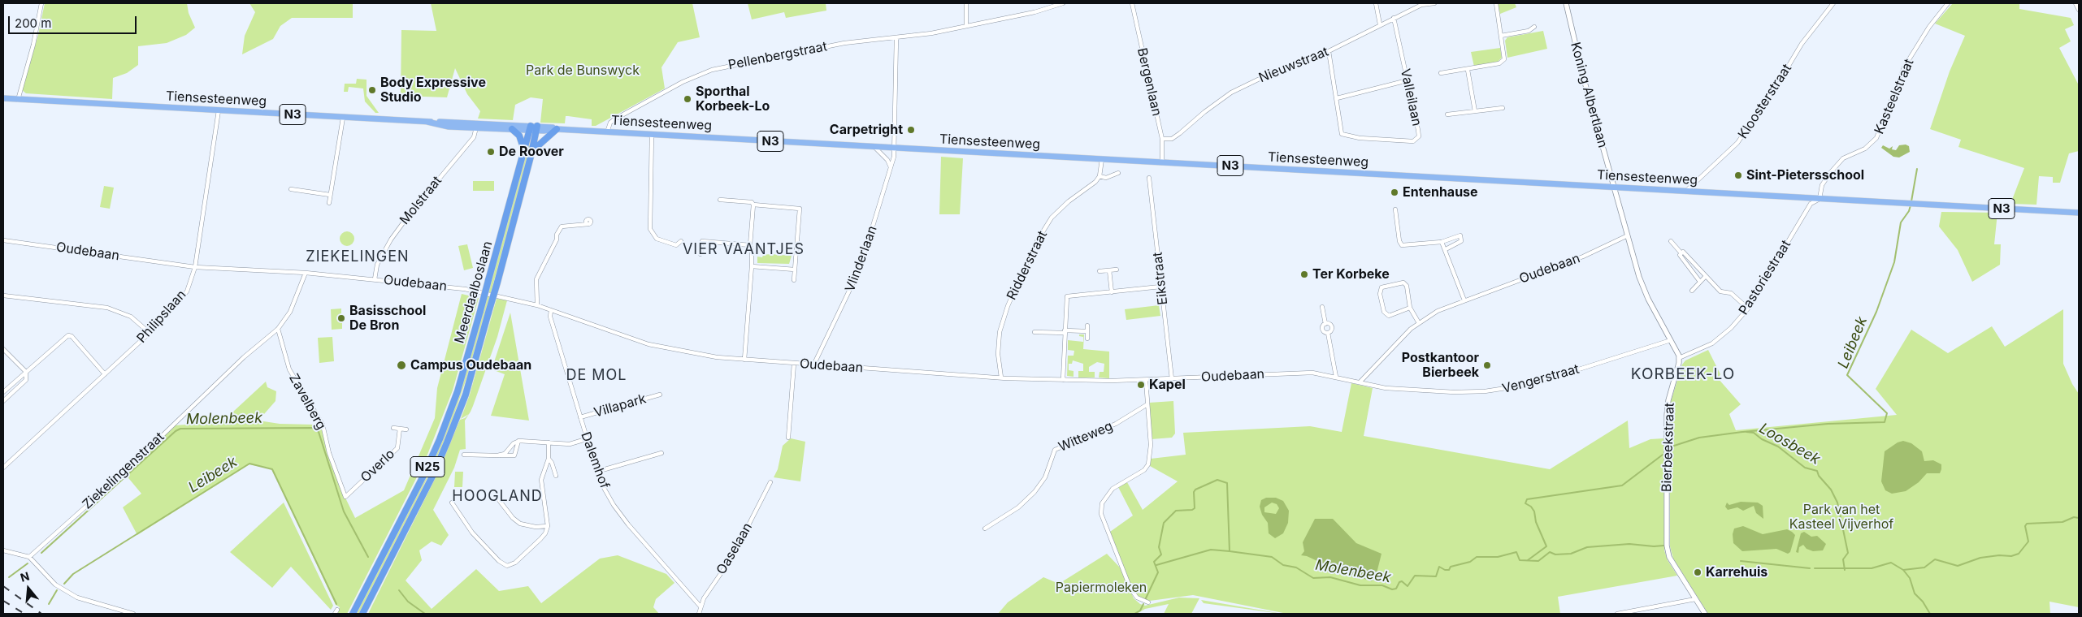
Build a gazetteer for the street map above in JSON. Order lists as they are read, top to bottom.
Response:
{
  "streets": {
    "highway": ["Meerdaalboslaan", "N25"],
    "main road": ["Tiensesteenweg", "N3"],
    "street": [
      "Pellenbergstraat",
      "Nieuwstraat",
      "Bergenlaan",
      "Koning Albertlaan",
      "Kasteelstraat",
      "Valleilaan",
      "Kloosterstraat",
      "Molstraat",
      "Oudebaan",
      "Vlinderlaan",
      "Ridderstraat",
      "Pastoriestraat",
      "Eikstraat",
      "Philipslaan",
      "Vengerstraat",
      "Zavelberg",
      "Villapark",
      "Witteweg",
      "Bierbeekstraat",
      "Dalemhof",
      "Overlo",
      "Ziekelingenstraat",
      "Oaselaan"
    ]
  },
  "crossings": [
    ["Pellenbergstraat", "Tiensesteenweg"],
    ["Pellenbergstraat", "Vlinderlaan"],
    ["Nieuwstraat", "Bergenlaan"],
    ["Nieuwstraat", "Valleilaan"],
    ["Bergenlaan", "Tiensesteenweg"],
    ["Koning Albertlaan", "Tiensesteenweg"],
    ["Kasteelstraat", "Tiensesteenweg"],
    ["Kasteelstraat", "Pastoriestraat"],
    ["Tiensesteenweg", "Kloosterstraat"],
    ["Tiensesteenweg", "Molstraat"],
    ["Tiensesteenweg", "Vlinderlaan"],
    ["Tiensesteenweg", "Pastoriestraat"],
    ["Tiensesteenweg", "Meerdaalboslaan"],
    ["Tiensesteenweg", "Philipslaan"],
    ["Molstraat", "Oudebaan"],
    ["Oudebaan", "Vlinderlaan"],
    ["Oudebaan", "Ridderstraat"],
    ["Oudebaan", "Eikstraat"],
    ["Oudebaan", "Philipslaan"],
    ["Oudebaan", "Vengerstraat"],
    ["Oudebaan", "Dalemhof"],
    ["Oudebaan", "Ziekelingenstraat"],
    ["Pastoriestraat", "Bierbeekstraat"],
    ["Zavelberg", "Overlo"],
    ["Zavelberg", "Ziekelingenstraat"],
    ["Villapark", "Dalemhof"],
    ["Dalemhof", "Oaselaan"]
  ],
  "districts": [
    "VIER VAANTJES",
    "ZIEKELINGEN",
    "KORBEEK-LO",
    "DE MOL",
    "HOOGLAND"
  ],
  "water": ["Leibeek", "Molenbeek", "Loosbeek"],
  "parks": ["Park de Bunswyck", "Park van het Kasteel Vijverhof", "Papiermoleken"],
  "places": [
    "Body Expressive Studio",
    "Sporthal Korbeek-Lo",
    "Carpetright",
    "De Roover",
    "Sint-Pietersschool",
    "Entenhause",
    "Ter Korbeke",
    "Basisschool De Bron",
    "Campus Oudebaan",
    "Postkantoor Bierbeek",
    "Kapel",
    "Karrehuis"
  ],
  "scale_bar": "200 m",
  "north": "top"
}
